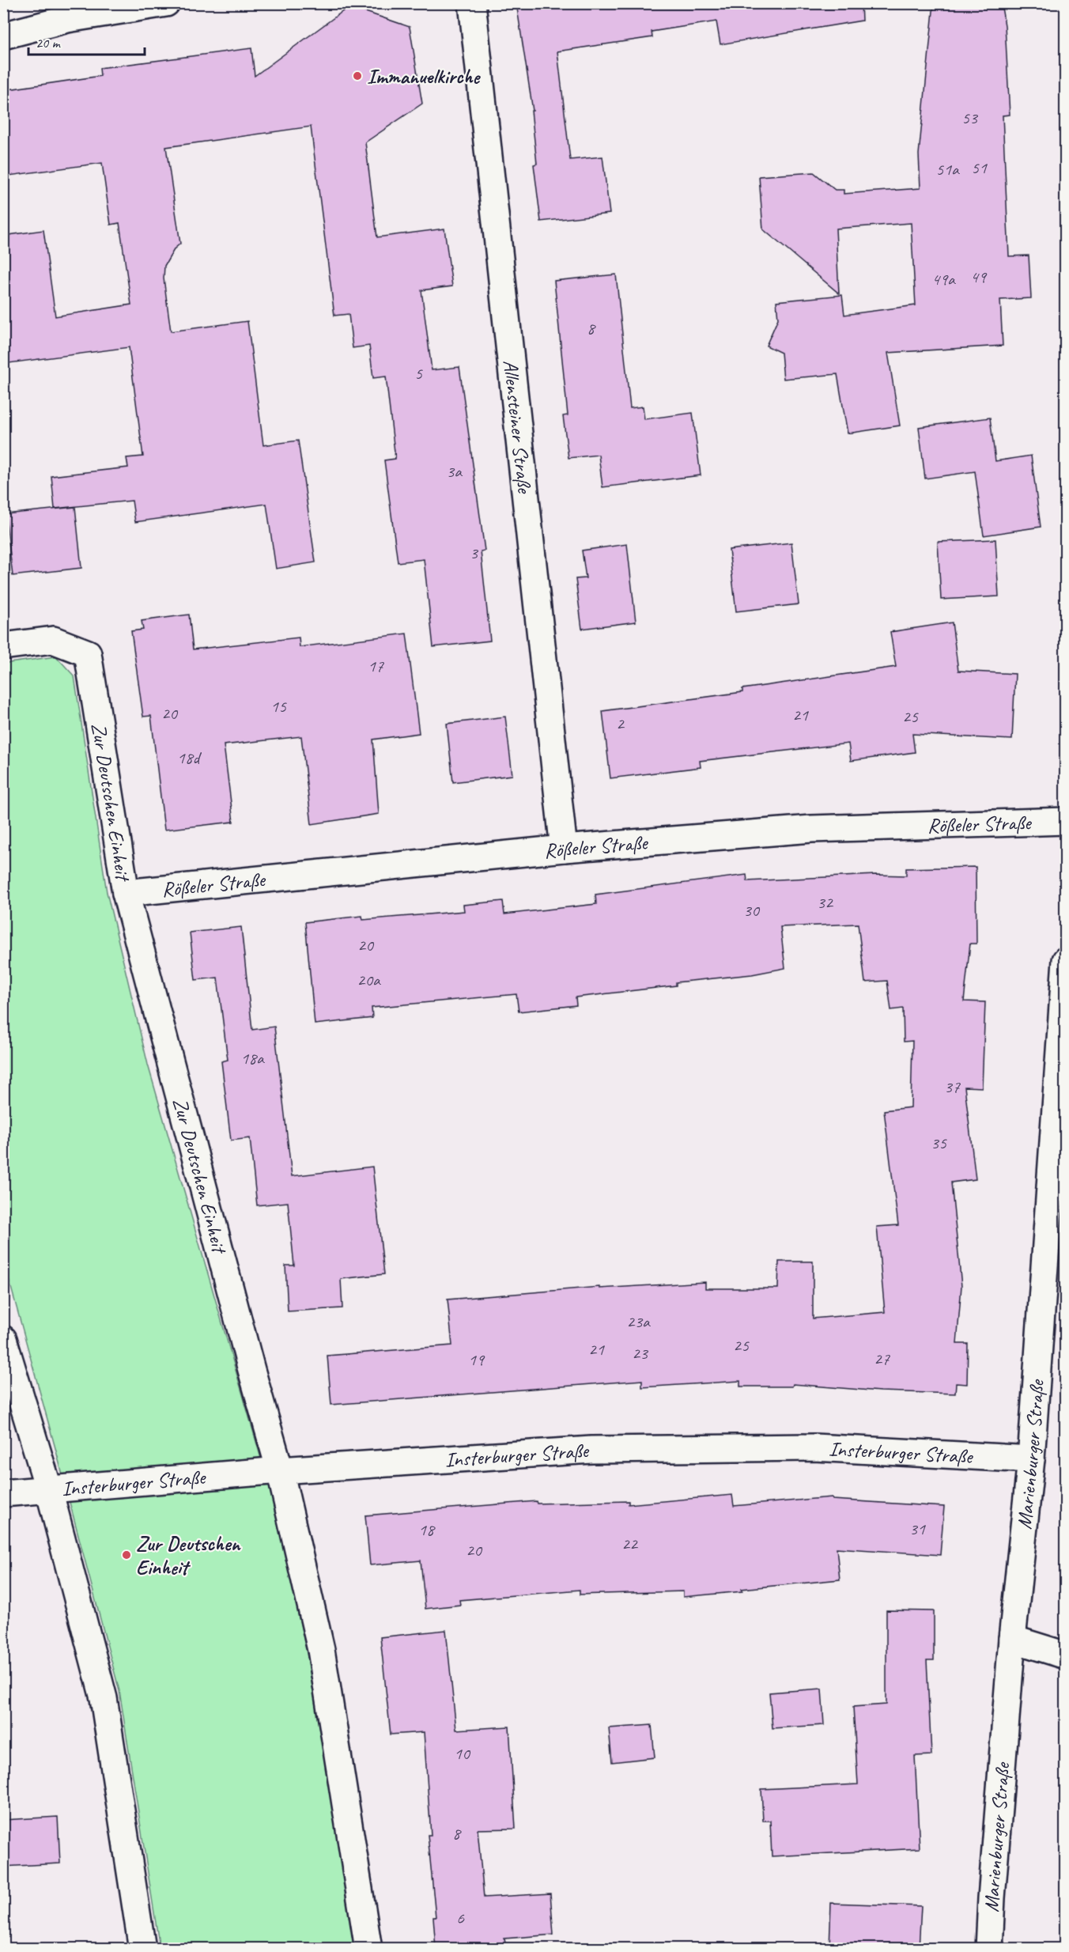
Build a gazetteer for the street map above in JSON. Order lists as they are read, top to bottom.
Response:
{
  "streets": {
    "street": [
      "Allensteiner Straße",
      "Zur Deutschen Einheit",
      "Rößeler Straße",
      "Insterburger Straße",
      "Marienburger Straße"
    ]
  },
  "crossings": [
    ["Allensteiner Straße", "Rößeler Straße"],
    ["Zur Deutschen Einheit", "Rößeler Straße"],
    ["Zur Deutschen Einheit", "Insterburger Straße"],
    ["Insterburger Straße", "Marienburger Straße"]
  ],
  "places": ["Immanuelkirche", "Zur Deutschen Einheit"],
  "house_numbers": [
    "53",
    "51",
    "51a",
    "49",
    "49a",
    "8",
    "5",
    "3a",
    "3",
    "17",
    "15",
    "20",
    "21",
    "25",
    "2",
    "18d",
    "32",
    "30",
    "20",
    "20a",
    "18a",
    "37",
    "35",
    "23a",
    "25",
    "21",
    "23",
    "27",
    "19",
    "31",
    "18",
    "22",
    "20",
    "10",
    "8",
    "6"
  ],
  "scale_bar": "20 m"
}
